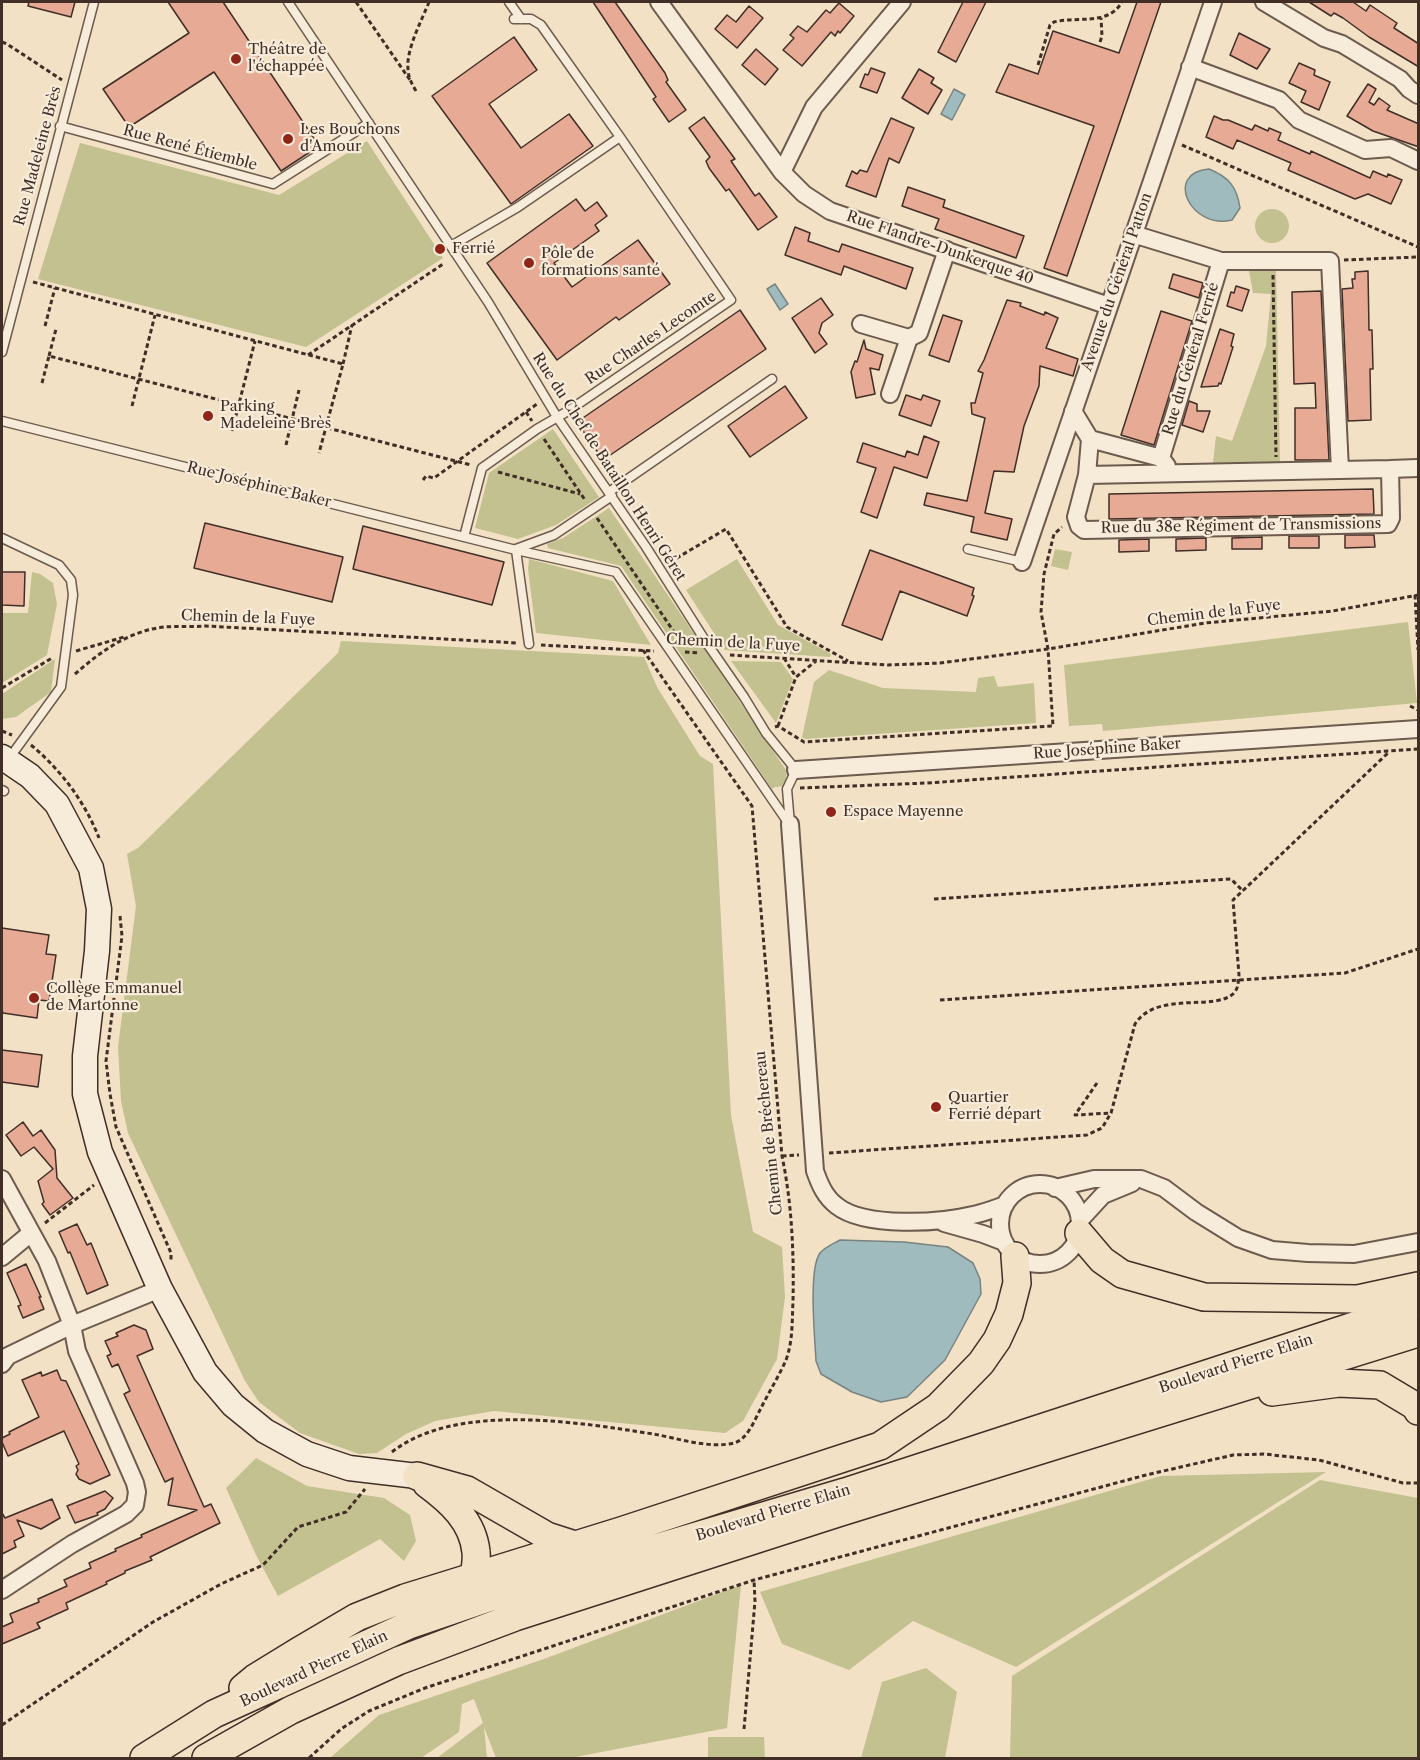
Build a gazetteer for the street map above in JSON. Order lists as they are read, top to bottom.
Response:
{
  "streets": {
    "main road": ["Boulevard Pierre Elain"],
    "street": [
      "Rue Flandre-Dunkerque 40",
      "Avenue du Général Patton",
      "Rue du Général Ferrié",
      "Rue Joséphine Baker",
      "Rue du 38e Régiment de Transmissions"
    ],
    "lane": [
      "Rue René Étiemble",
      "Rue Madeleine Brès",
      "Rue Charles Lecomte",
      "Rue du Chef de Bataillon Henri Géret"
    ],
    "path": ["Chemin de la Fuye", "Chemin de Bréchereau"]
  },
  "crossings": [
    ["Rue René Étiemble", "Rue Madeleine Brès"],
    ["Rue René Étiemble", "Rue du Chef de Bataillon Henri Géret"],
    ["Rue Flandre-Dunkerque 40", "Avenue du Général Patton"],
    ["Rue Charles Lecomte", "Rue du Chef de Bataillon Henri Géret"],
    ["Rue du Chef de Bataillon Henri Géret", "Rue Joséphine Baker"],
    ["Rue du Chef de Bataillon Henri Géret", "Chemin de la Fuye"],
    ["Rue Joséphine Baker", "Chemin de la Fuye"]
  ],
  "places": [
    "Théâtre de l'échappée",
    "Les Bouchons d'Amour",
    "Ferrié",
    "Pôle de formations santé",
    "Parking Madeleine Brès",
    "Espace Mayenne",
    "Collège Emmanuel de Martonne",
    "Quartier Ferrié départ"
  ]
}
